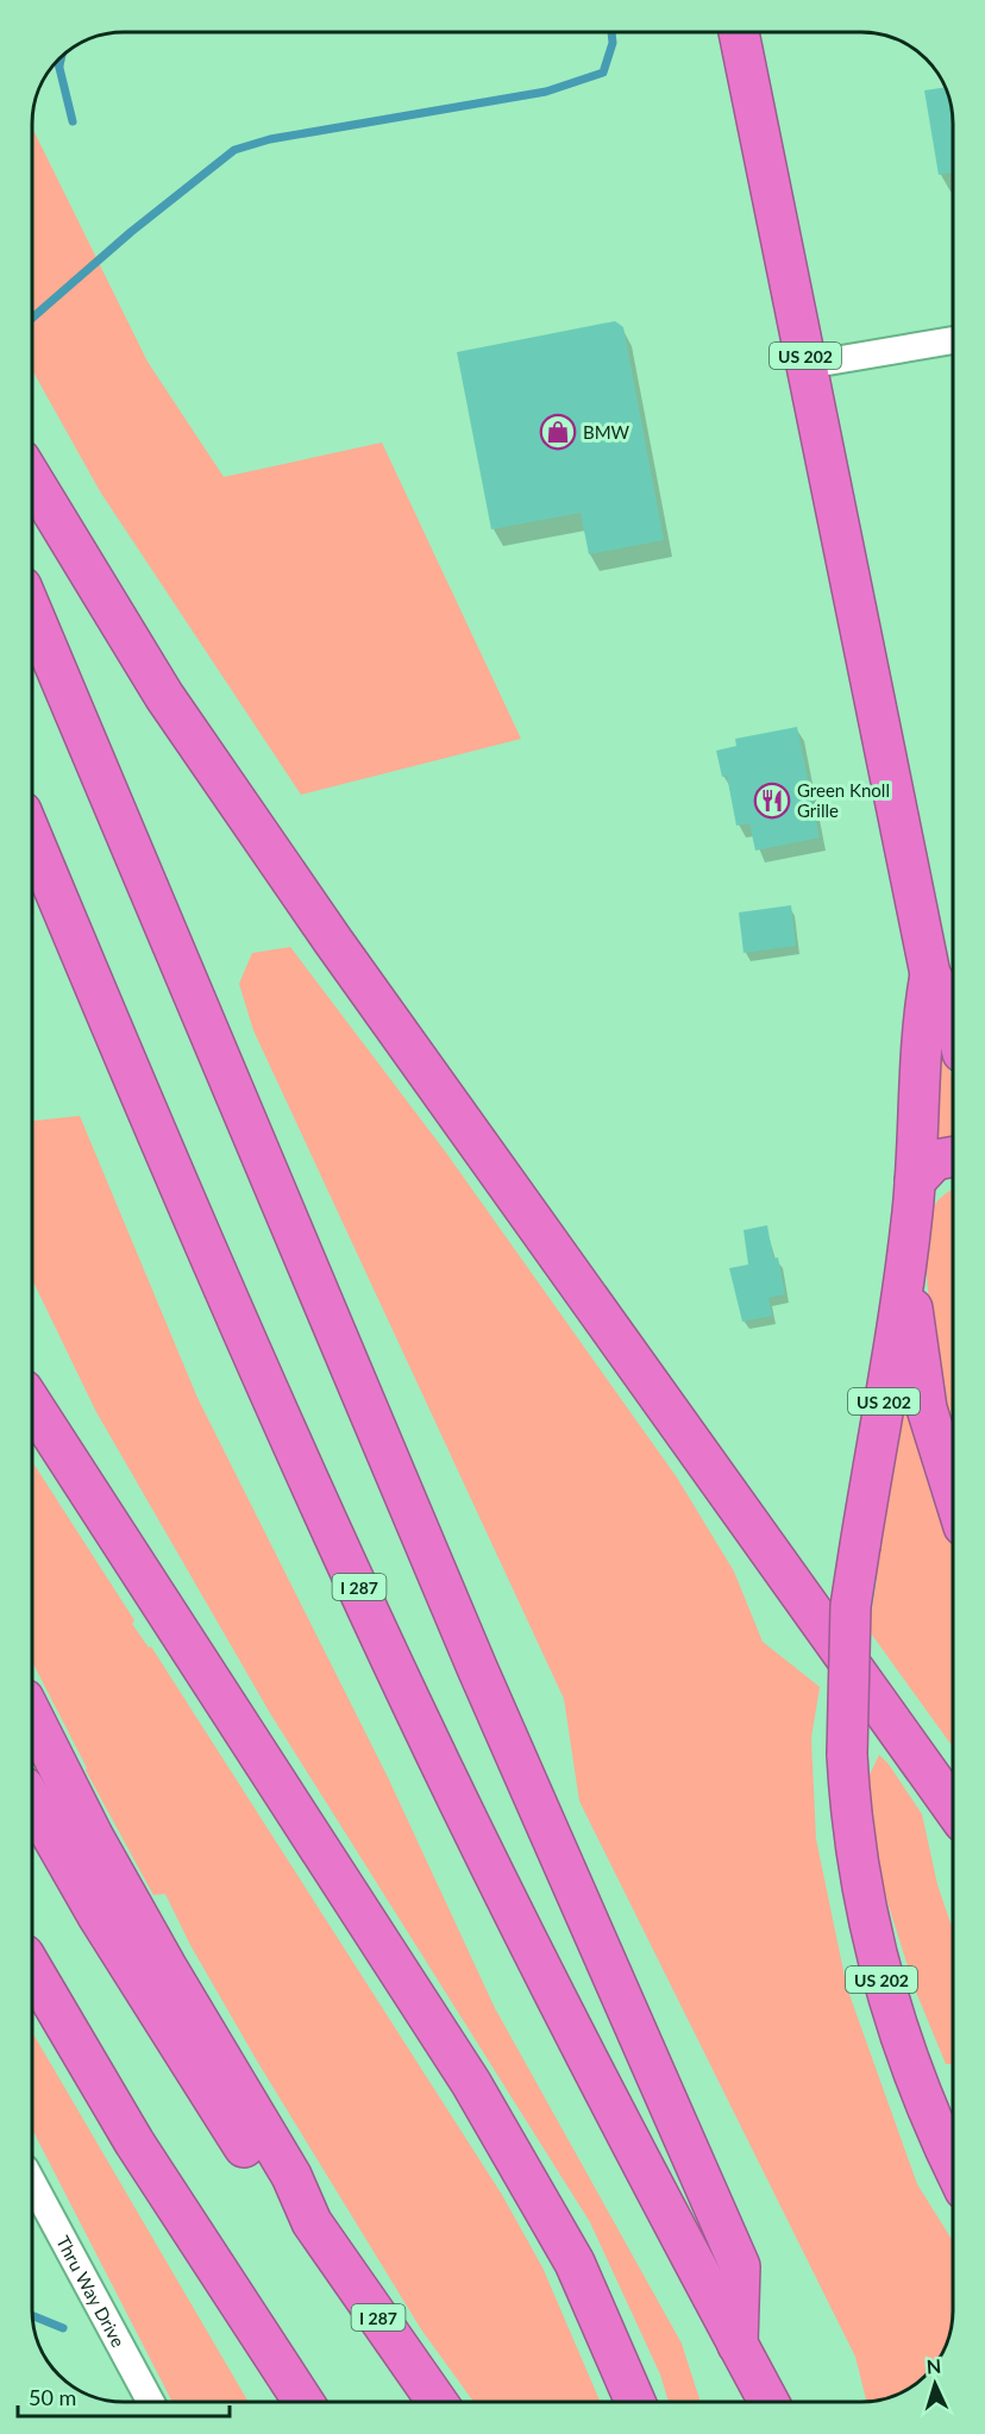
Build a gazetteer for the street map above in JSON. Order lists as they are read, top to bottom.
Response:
{
  "streets": {
    "highway": ["US 202", "I 287"],
    "street": ["Thru Way Drive"]
  },
  "places": {
    "shop": ["BMW"],
    "restaurant": ["Green Knoll Grille"]
  },
  "scale_bar": "50 m",
  "north": "top"
}
